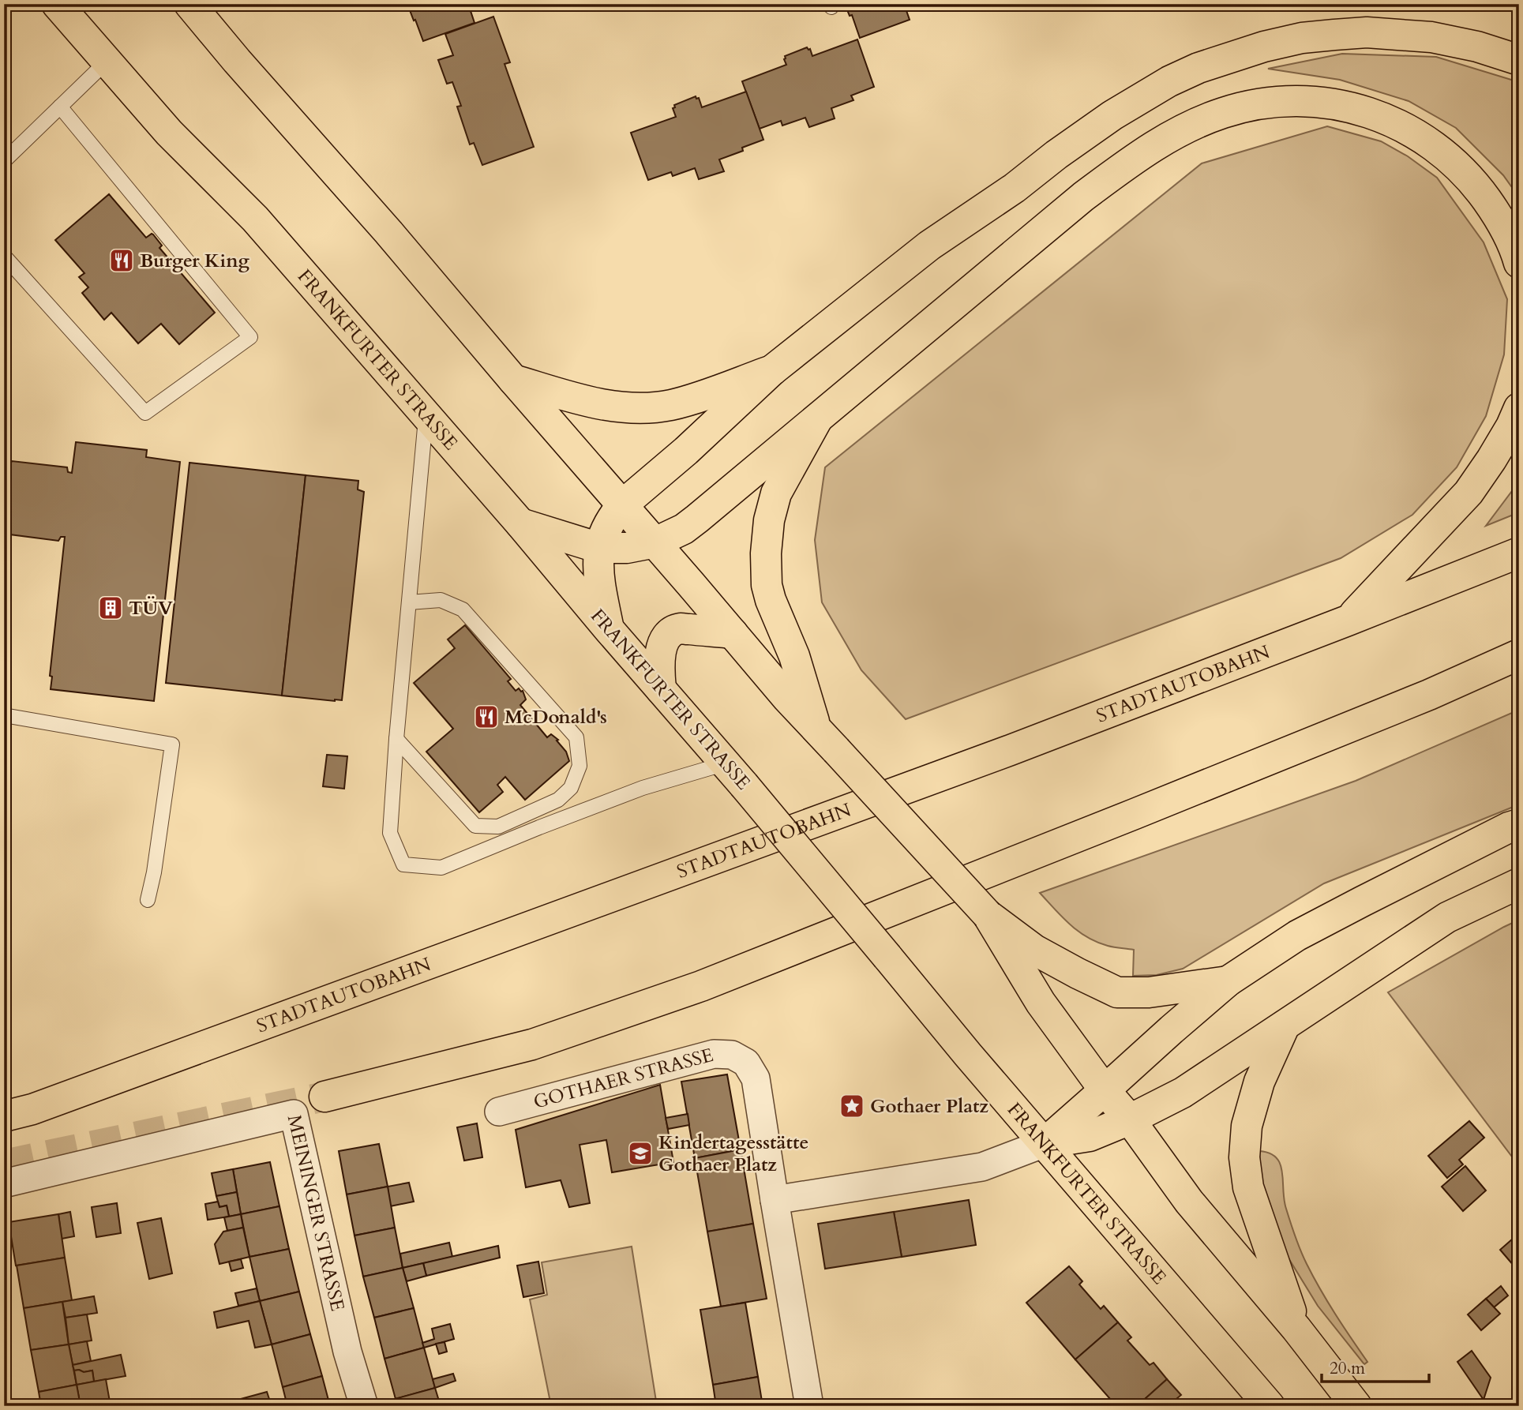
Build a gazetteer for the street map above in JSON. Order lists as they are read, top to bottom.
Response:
{
  "streets": {
    "main road": ["FRANKFURTER STRASSE", "STADTAUTOBAHN"],
    "street": ["GOTHAER STRASSE", "MEININGER STRASSE"]
  },
  "places": {
    "restaurant": ["Burger King", "McDonald's"],
    "building": ["TÜV"],
    "place": ["Gothaer Platz"],
    "school or university": ["Kindertagesstätte Gothaer Platz"]
  },
  "scale_bar": "20 m"
}
